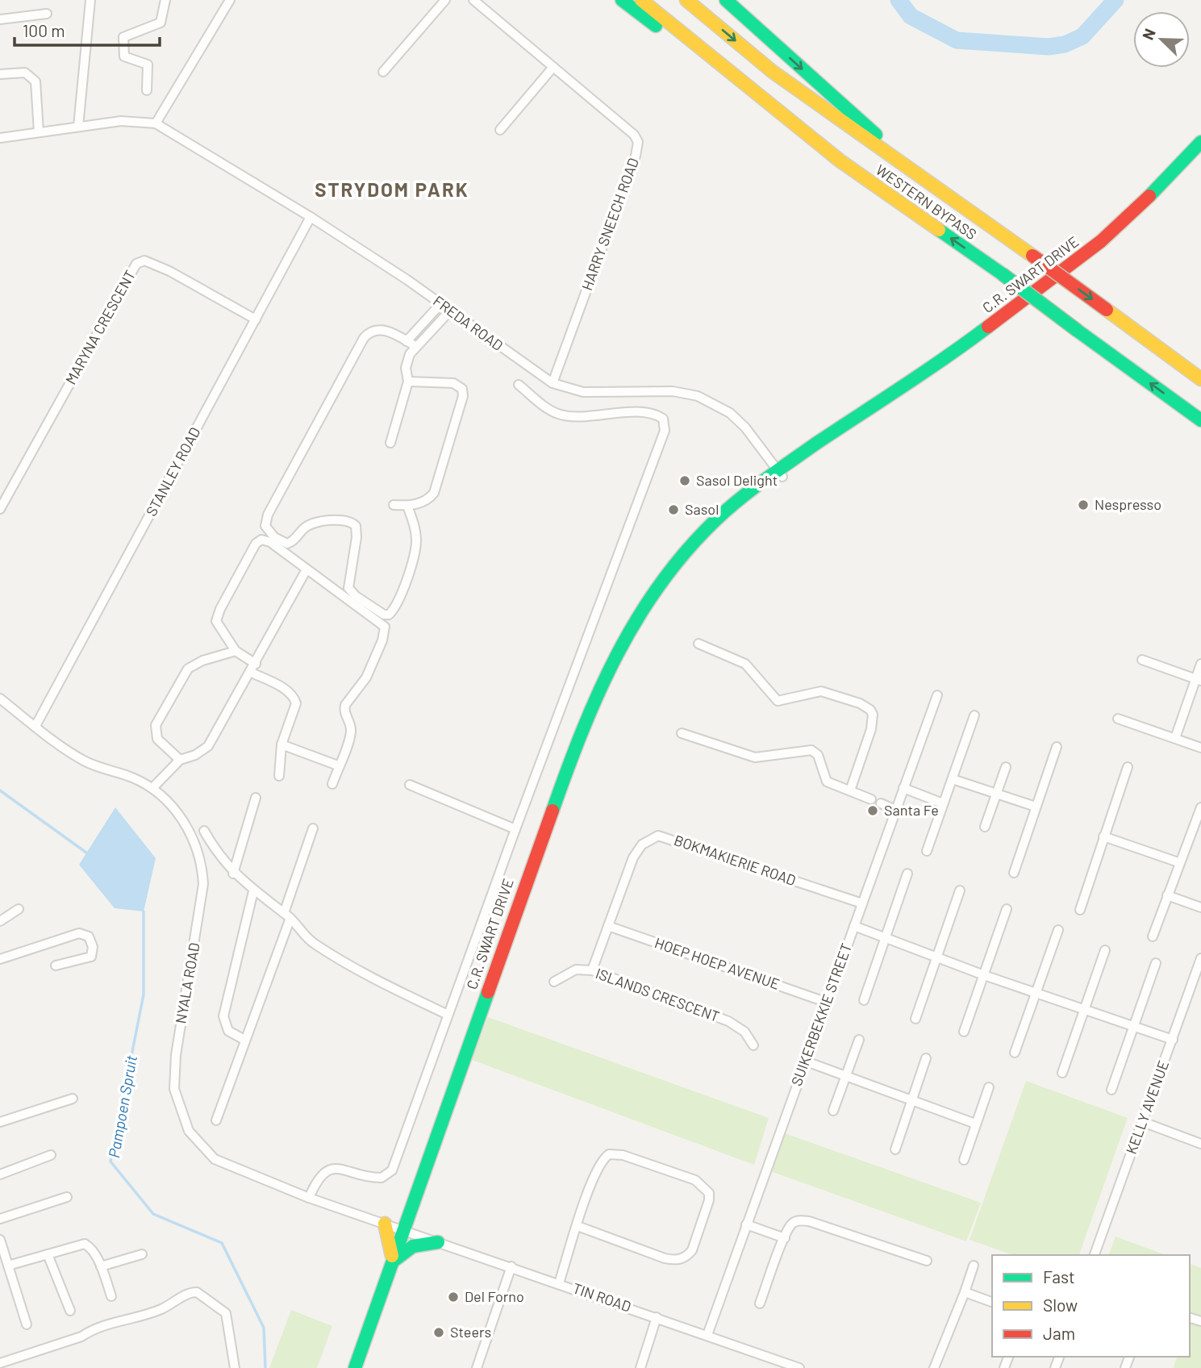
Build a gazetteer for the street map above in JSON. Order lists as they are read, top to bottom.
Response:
{
  "streets": {
    "main road": ["WESTERN BYPASS", "C.R. SWART DRIVE"],
    "street": [
      "HARRY SNEECH ROAD",
      "FREDA ROAD",
      "MARYNA CRESCENT",
      "STANLEY ROAD",
      "BOKMAKIERIE ROAD",
      "HOEP HOEP AVENUE",
      "NYALA ROAD",
      "ISLANDS CRESCENT",
      "SUIKERBEKKIE STREET",
      "KELLY AVENUE",
      "TIN ROAD"
    ]
  },
  "crossings": [
    ["HARRY SNEECH ROAD", "FREDA ROAD"],
    ["C.R. SWART DRIVE", "FREDA ROAD"],
    ["C.R. SWART DRIVE", "NYALA ROAD"],
    ["C.R. SWART DRIVE", "TIN ROAD"],
    ["FREDA ROAD", "STANLEY ROAD"],
    ["MARYNA CRESCENT", "STANLEY ROAD"],
    ["STANLEY ROAD", "NYALA ROAD"],
    ["BOKMAKIERIE ROAD", "HOEP HOEP AVENUE"],
    ["BOKMAKIERIE ROAD", "ISLANDS CRESCENT"],
    ["BOKMAKIERIE ROAD", "SUIKERBEKKIE STREET"],
    ["HOEP HOEP AVENUE", "SUIKERBEKKIE STREET"],
    ["NYALA ROAD", "TIN ROAD"],
    ["SUIKERBEKKIE STREET", "TIN ROAD"]
  ],
  "districts": ["STRYDOM PARK"],
  "water": ["Pampoen Spruit"],
  "places": [
    "Sasol Delight",
    "Nespresso",
    "Sasol",
    "Santa Fe",
    "Del Forno",
    "Steers"
  ],
  "legend": ["Fast", "Slow", "Jam"],
  "scale_bar": "100 m",
  "north": "top left"
}
